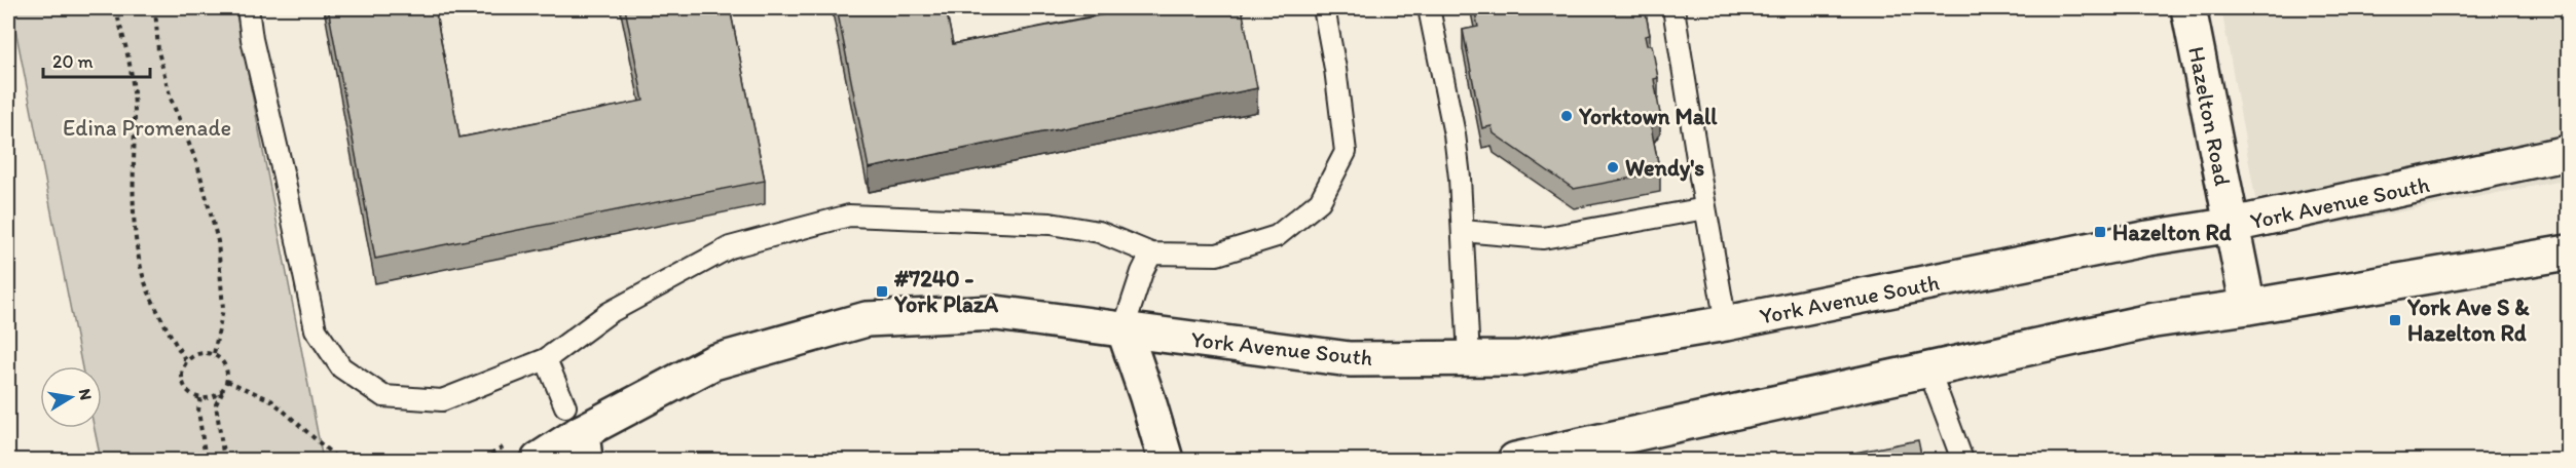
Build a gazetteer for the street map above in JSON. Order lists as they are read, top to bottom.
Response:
{
  "streets": {
    "street": ["Hazelton Road", "York Avenue South"]
  },
  "crossings": [
    ["Hazelton Road", "York Avenue South"]
  ],
  "parks": ["Edina Promenade"],
  "places": {
    "other": ["Yorktown Mall", "Wendy's"],
    "transit": ["Hazelton Rd", "#7240 - York PlazA", "York Ave S & Hazelton Rd"]
  },
  "scale_bar": "20 m",
  "north": "right"
}
